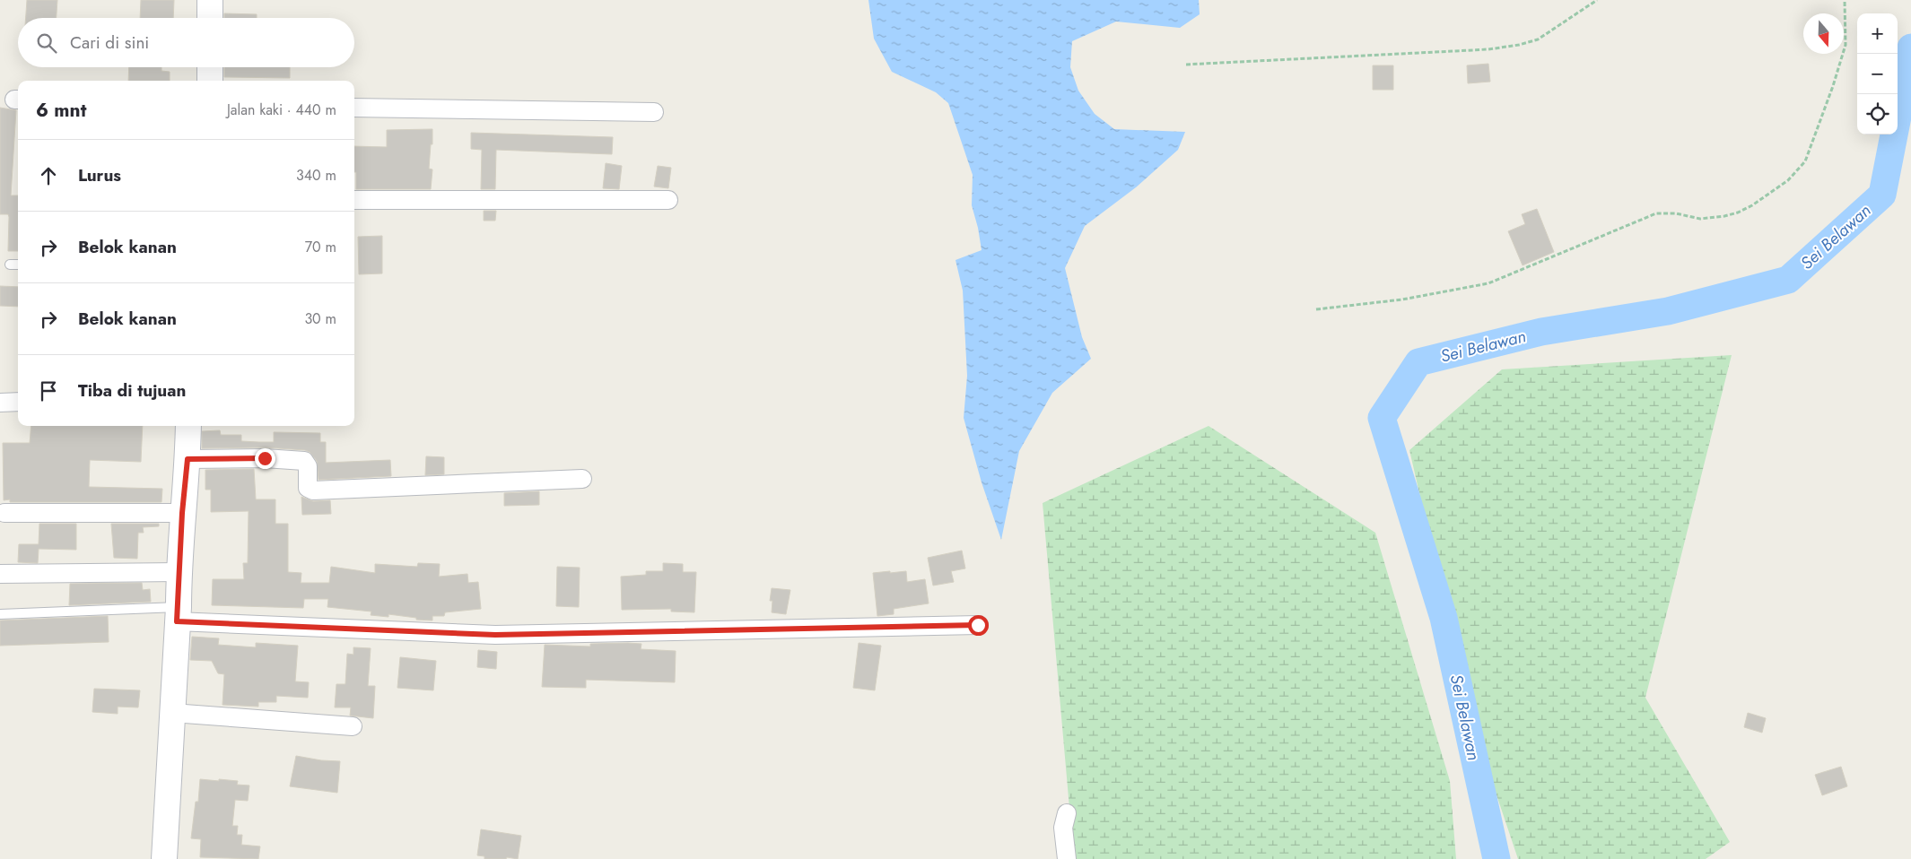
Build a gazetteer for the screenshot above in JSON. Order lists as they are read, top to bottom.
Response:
{
  "water": ["Sei Belawan"],
  "north": "bottom",
  "page": {
    "map_buttons": ["+", "−"],
    "search": "Cari di sini",
    "heading": ["6 mnt", "Jalan kaki · 440 m"],
    "list": [
      ["Lurus", "340 m"],
      ["Belok kanan", "70 m"],
      ["Belok kanan", "30 m"],
      "Tiba di tujuan"
    ]
  }
}
